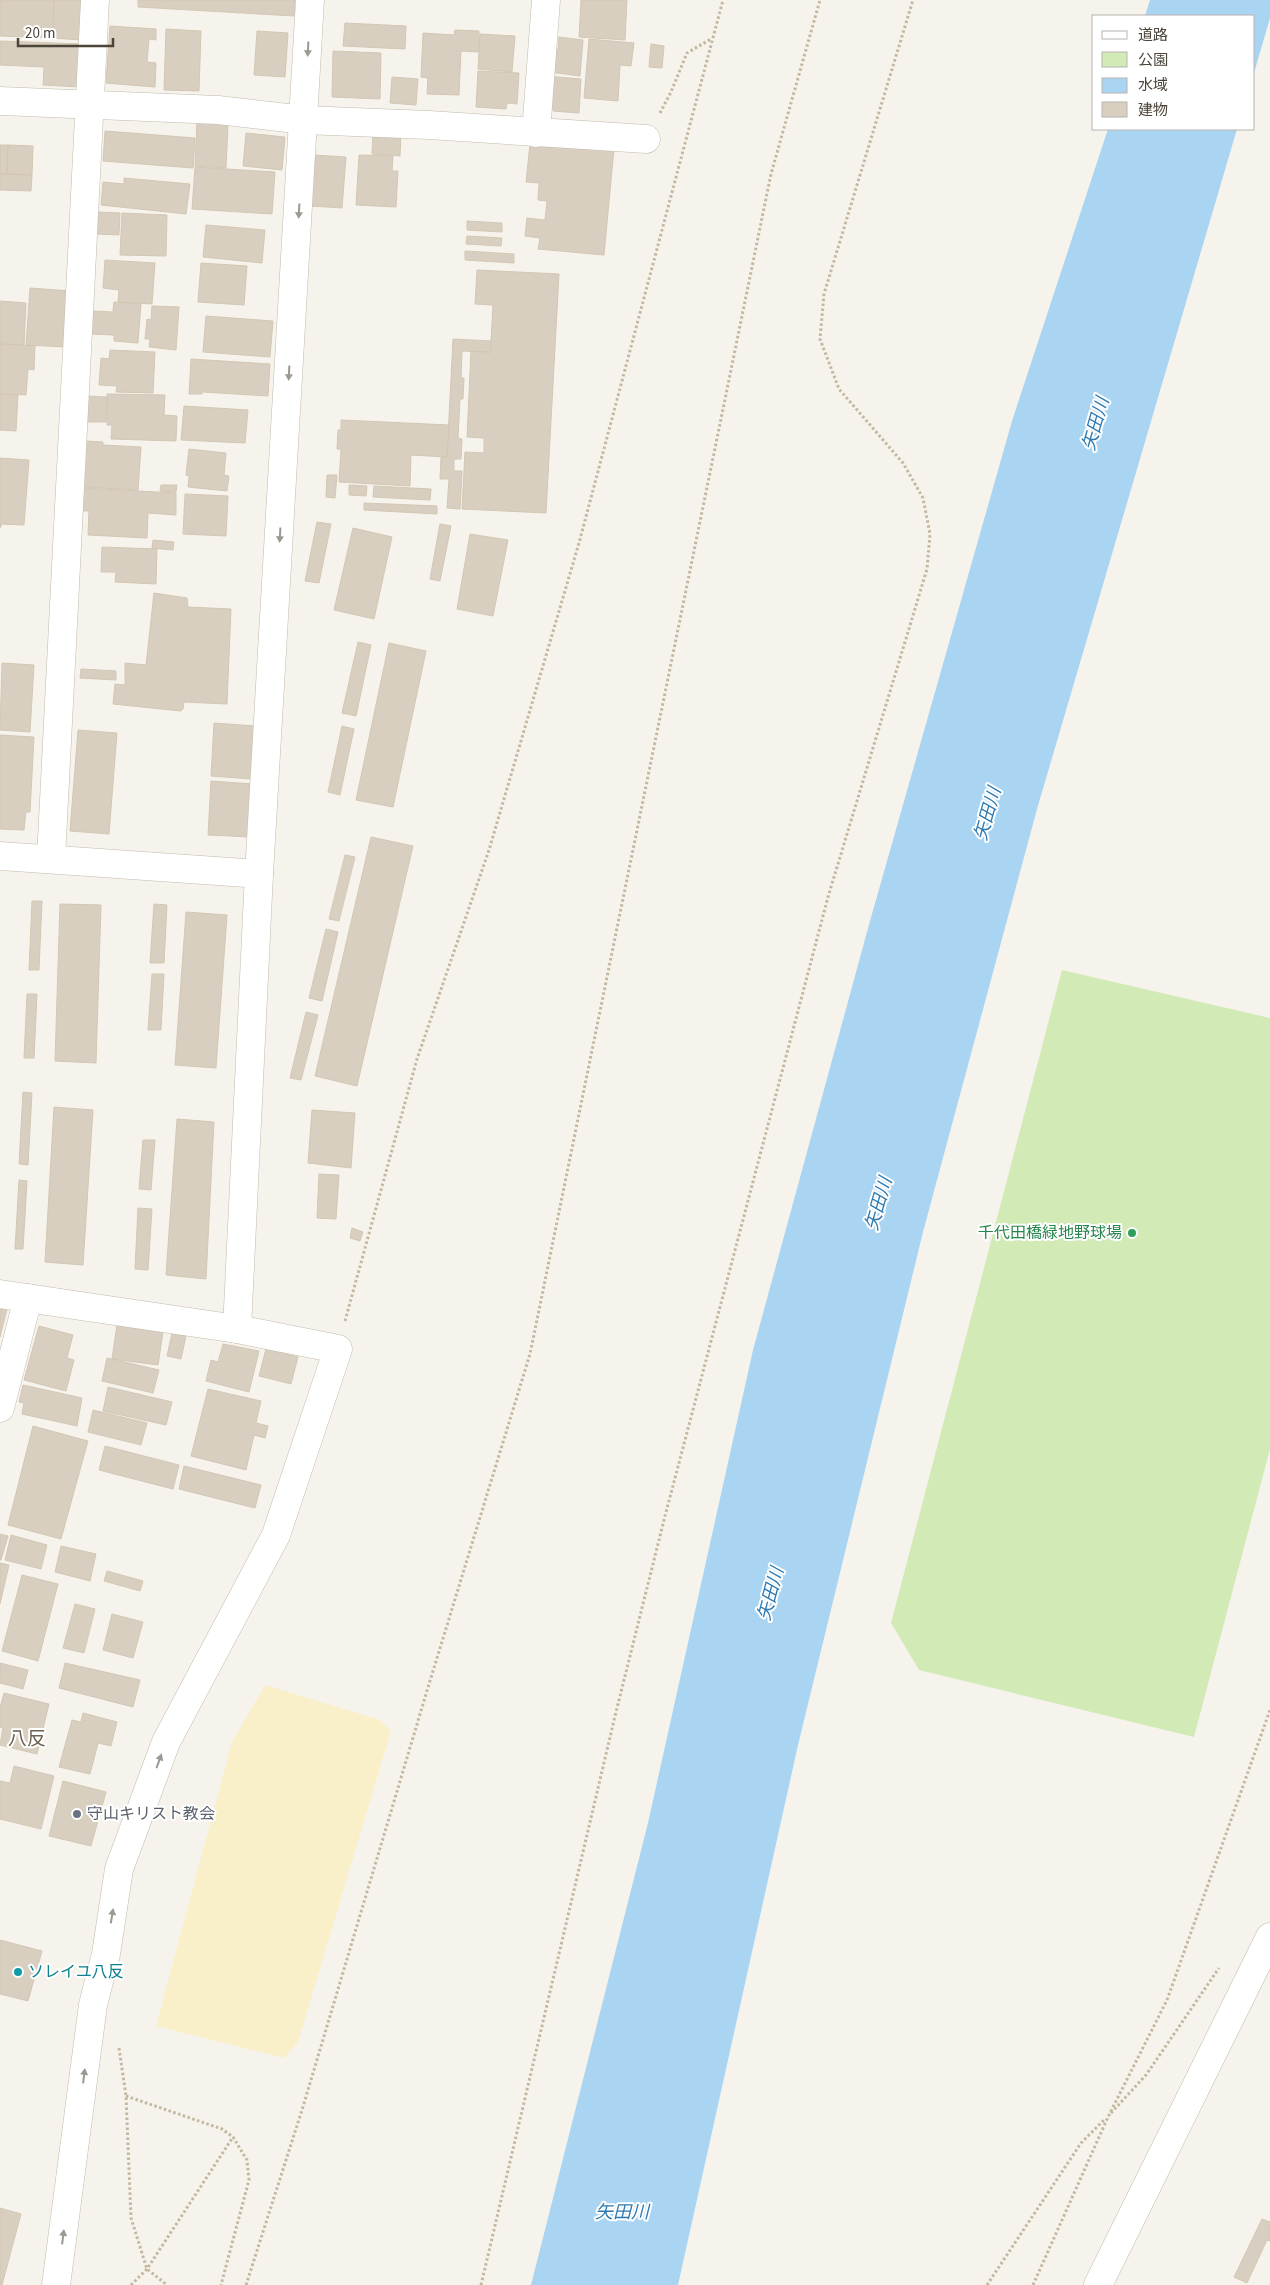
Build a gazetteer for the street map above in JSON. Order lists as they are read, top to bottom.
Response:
{
  "districts": ["八反"],
  "water": ["矢田川"],
  "places": ["千代田橋緑地野球場", "守山キリスト教会", "ソレイユ八反"],
  "legend": [
    "道路",
    "公園",
    "水域",
    "建物"
  ],
  "scale_bar": "20 m"
}
